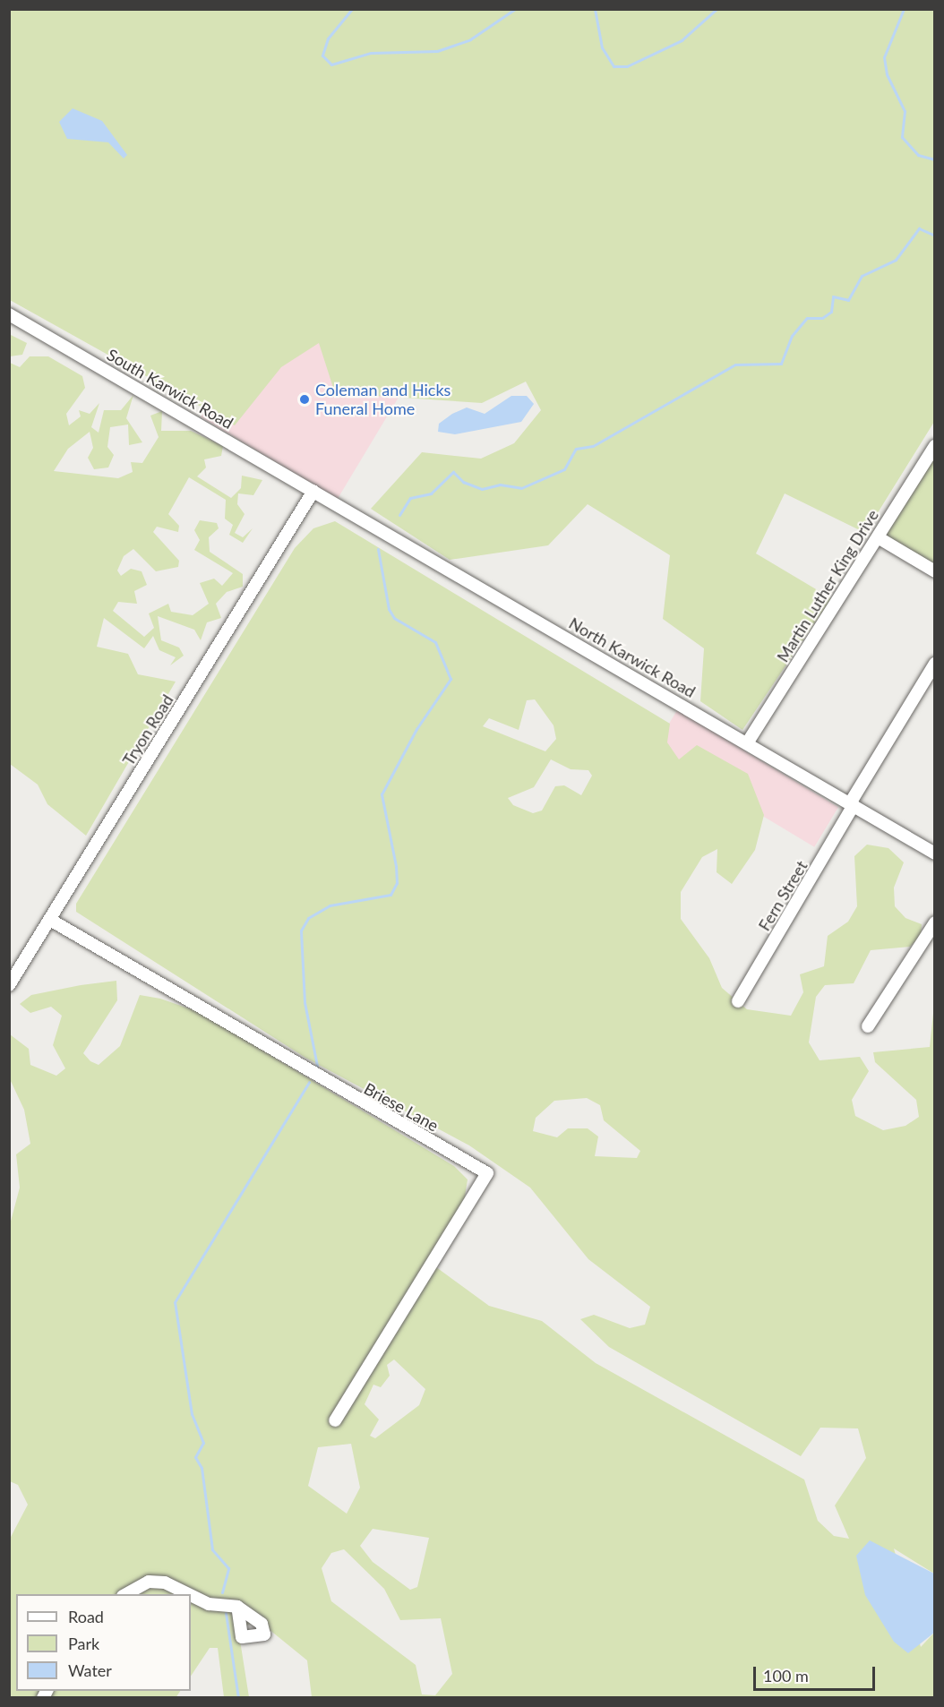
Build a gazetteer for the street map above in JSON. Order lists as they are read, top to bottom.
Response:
{
  "streets": {
    "street": [
      "South Karwick Road",
      "Martin Luther King Drive",
      "North Karwick Road",
      "Tryon Road",
      "Fern Street",
      "Briese Lane"
    ]
  },
  "crossings": [
    ["South Karwick Road", "North Karwick Road"],
    ["South Karwick Road", "Tryon Road"],
    ["Martin Luther King Drive", "North Karwick Road"],
    ["North Karwick Road", "Tryon Road"],
    ["North Karwick Road", "Fern Street"],
    ["Tryon Road", "Briese Lane"]
  ],
  "places": ["Coleman and Hicks Funeral Home"],
  "legend": ["Road", "Park", "Water"],
  "scale_bar": "100 m"
}
